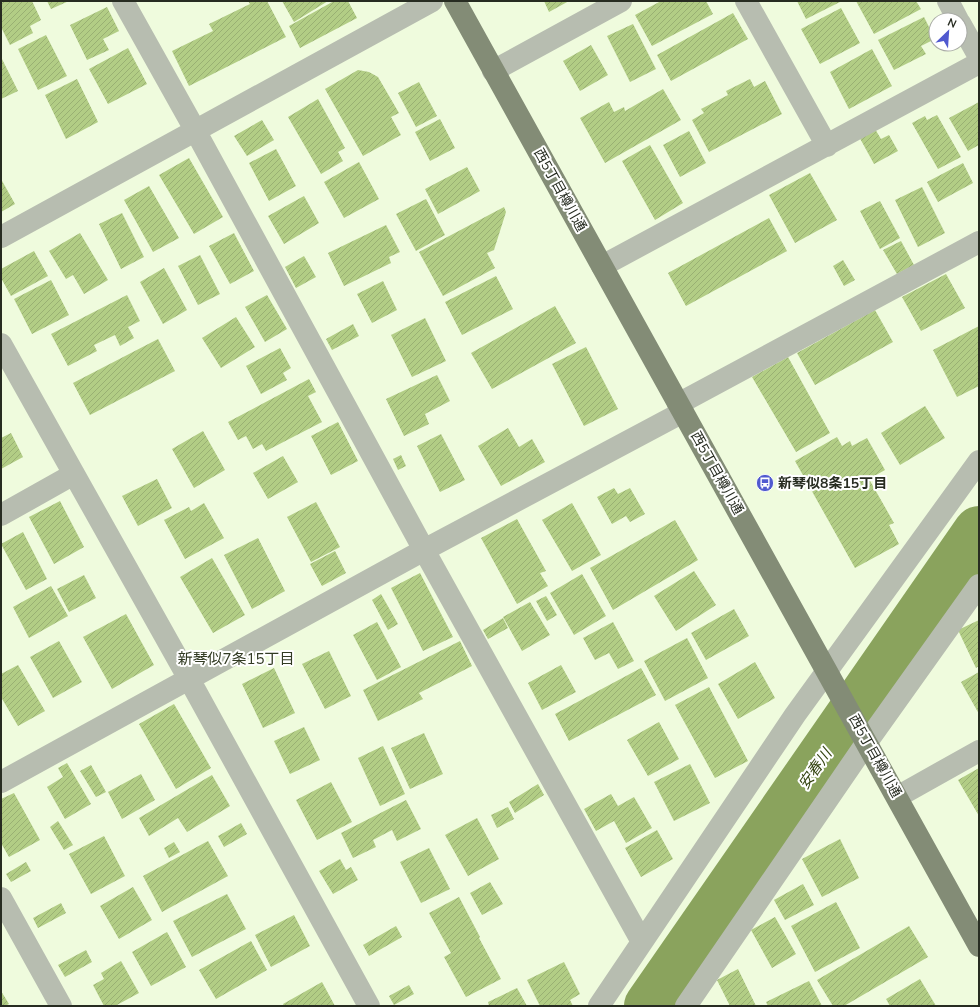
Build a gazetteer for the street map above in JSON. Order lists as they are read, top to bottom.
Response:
{
  "streets": {
    "main road": ["西5丁目樽川通"]
  },
  "districts": ["新琴似7条15丁目"],
  "water": ["安春川"],
  "places": {
    "bus stop": ["新琴似8条15丁目"]
  },
  "north": "top right"
}
